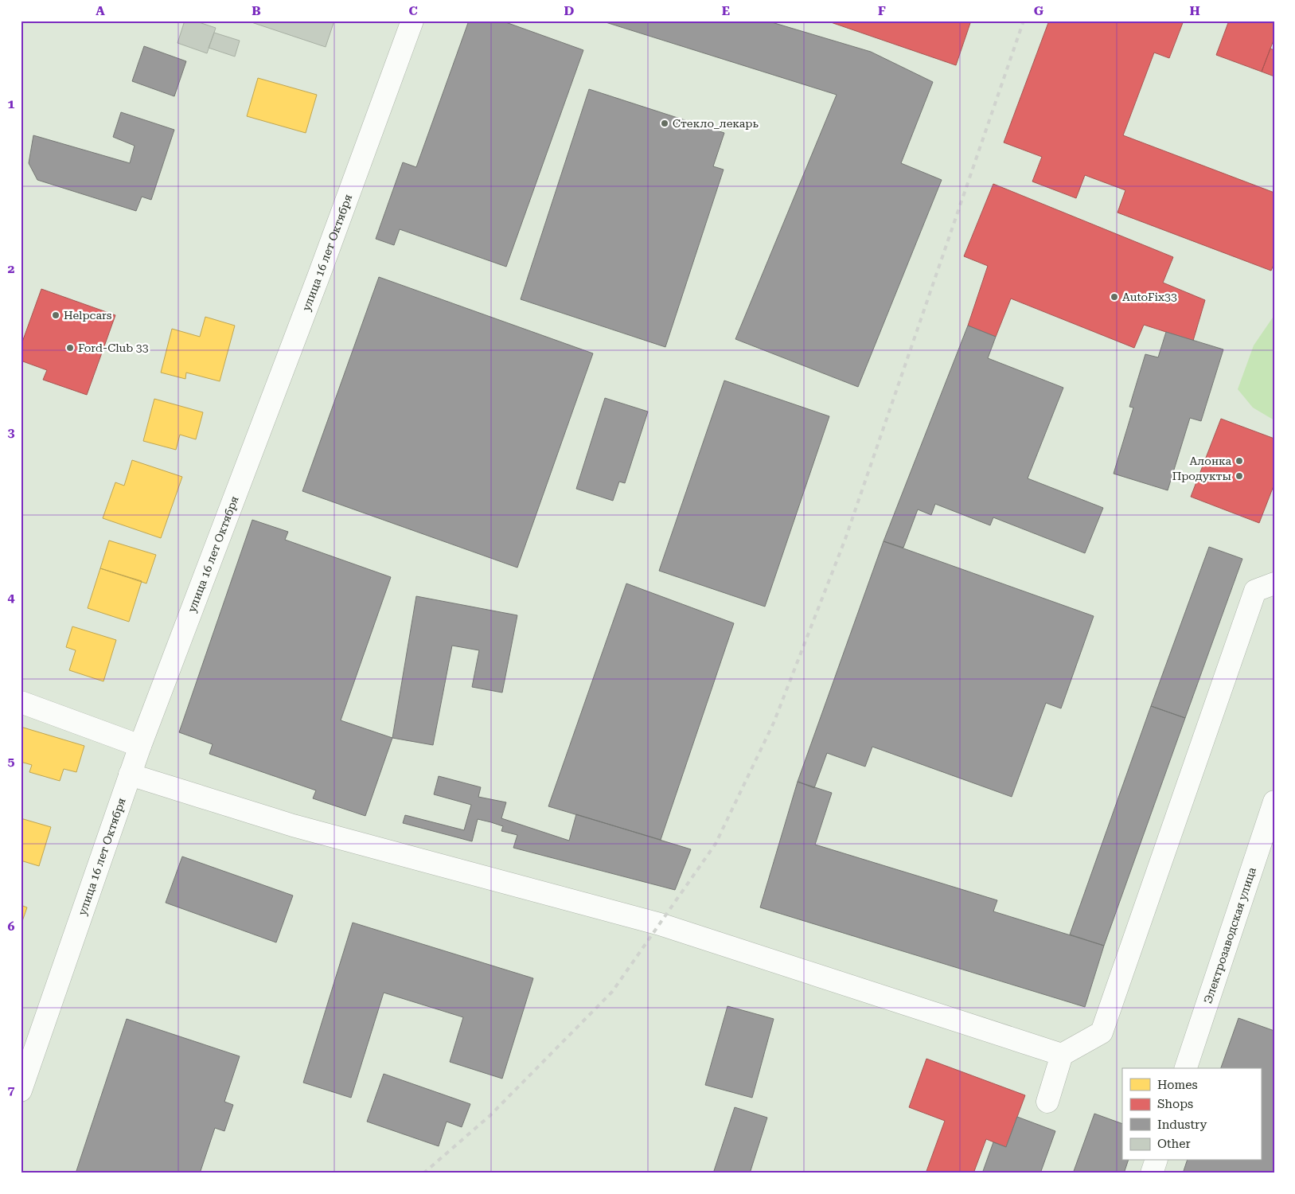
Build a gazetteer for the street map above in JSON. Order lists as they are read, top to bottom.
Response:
{
  "streets": {
    "street": ["улица 16 лет Октября", "Электрозаводская улица"]
  },
  "places": [
    "Стекло_лекарь",
    "AutoFix33",
    "Helpcars",
    "Ford-Club 33",
    "Алонка",
    "Продукты"
  ],
  "legend": [
    "Homes",
    "Shops",
    "Industry",
    "Other"
  ],
  "grid": {
    "columns": [
      "A",
      "B",
      "C",
      "D",
      "E",
      "F",
      "G",
      "H"
    ],
    "rows": [
      "1",
      "2",
      "3",
      "4",
      "5",
      "6",
      "7"
    ]
  }
}
